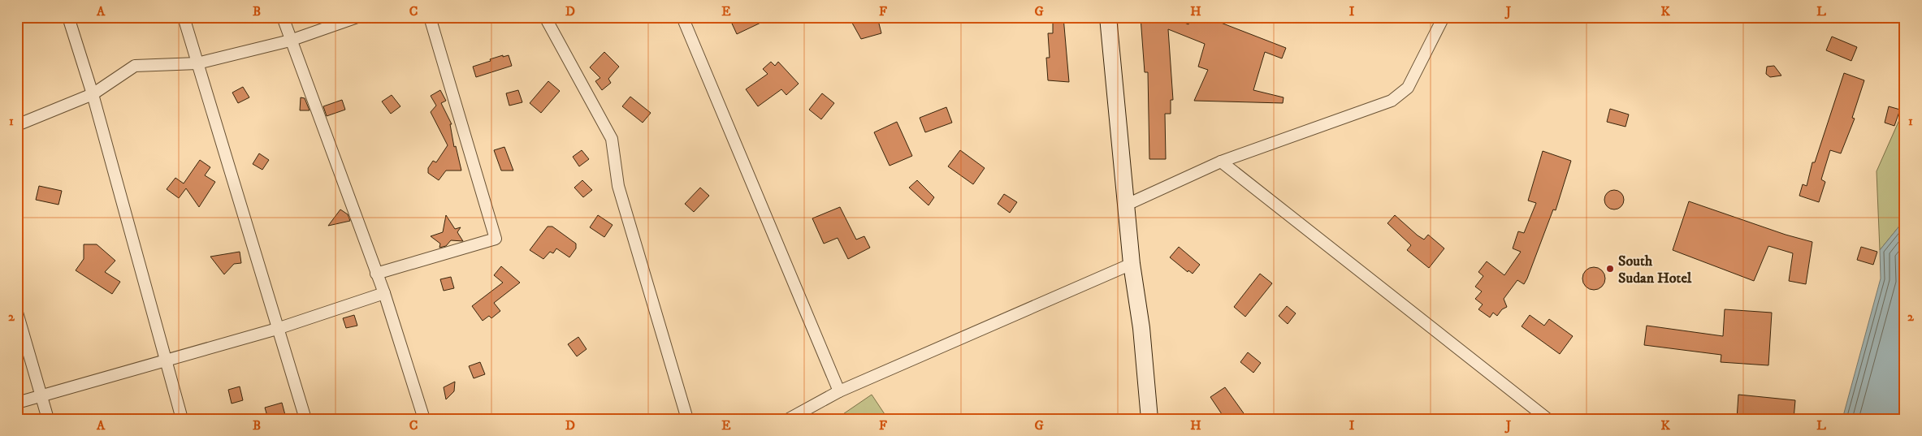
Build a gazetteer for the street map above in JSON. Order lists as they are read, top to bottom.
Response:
{
  "places": ["South Sudan Hotel"],
  "grid": {
    "columns": [
      "A",
      "B",
      "C",
      "D",
      "E",
      "F",
      "G",
      "H",
      "I",
      "J",
      "K",
      "L"
    ],
    "rows": ["1", "2"]
  }
}
